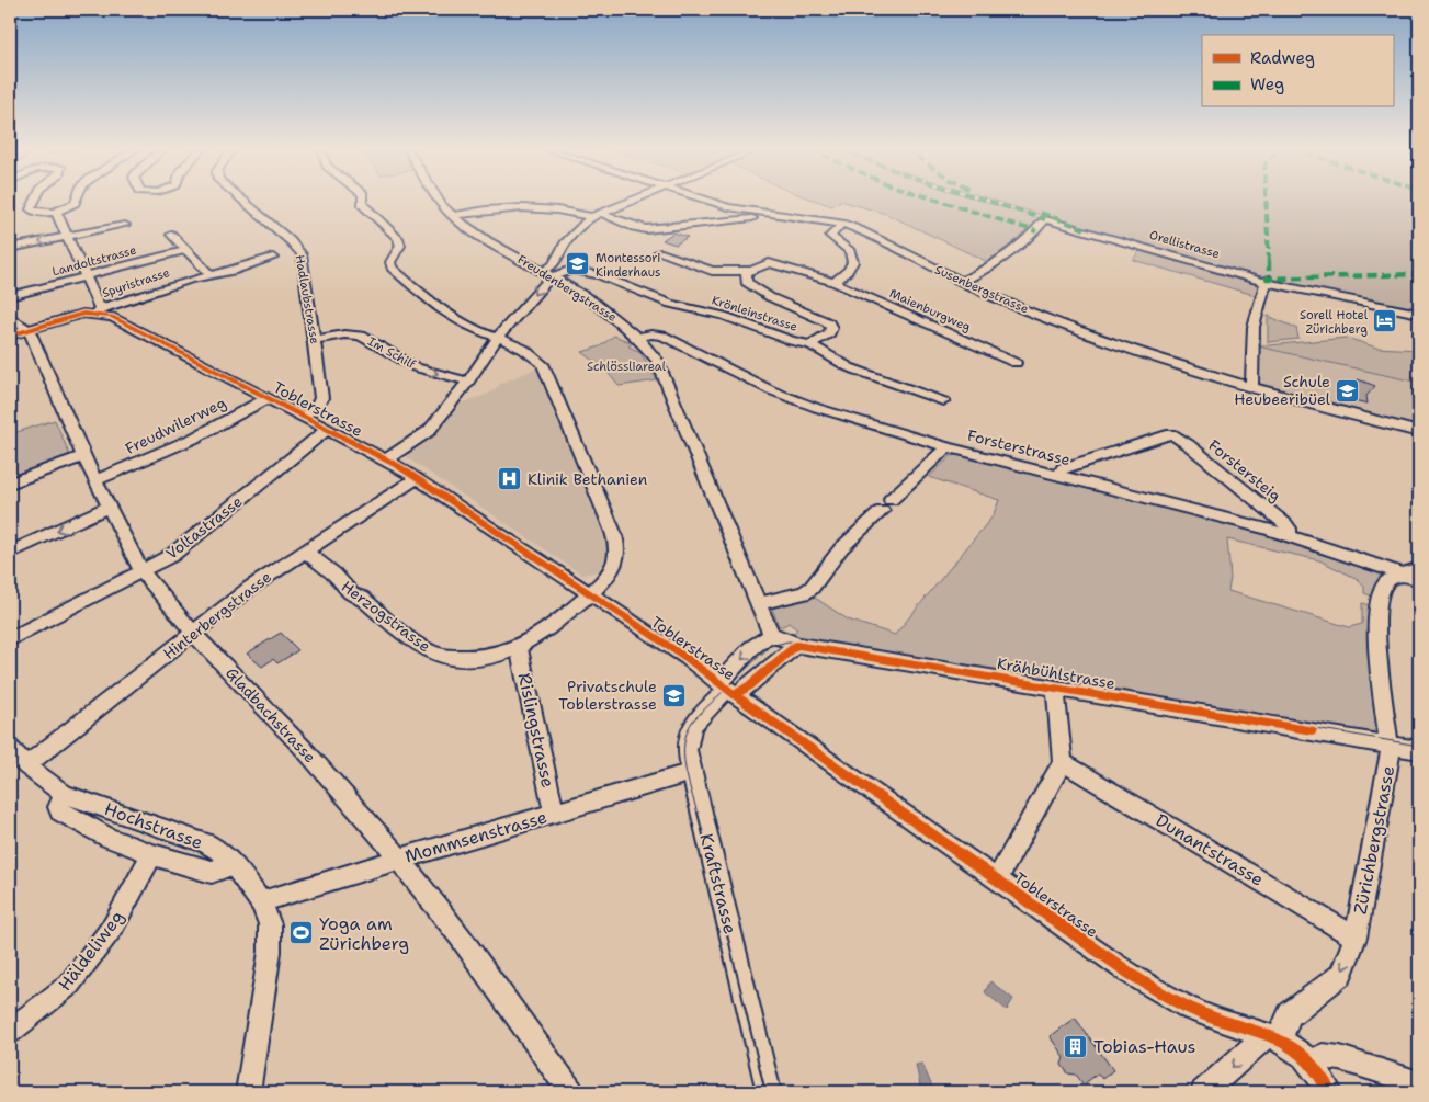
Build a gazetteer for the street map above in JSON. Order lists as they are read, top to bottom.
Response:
{
  "streets": {
    "street": [
      "Orellistrasse",
      "Landoltstrasse",
      "Spyristrasse",
      "Freudenbergstrasse",
      "Susenbergstrasse",
      "Hadlaubstrasse",
      "Maienburgweg",
      "Krönleinstrasse",
      "Im Schilf",
      "Toblerstrasse",
      "Freudwilerweg",
      "Forsterstrasse",
      "Forstersteig",
      "Voltastrasse",
      "Hinterbergstrasse",
      "Herzogstrasse",
      "Krähbühlstrasse",
      "Gladbachstrasse",
      "Rislingstrasse",
      "Hochstrasse",
      "Mommsenstrasse",
      "Zürichbergstrasse",
      "Dunantstrasse",
      "Kraftstrasse",
      "Häldeliweg"
    ]
  },
  "crossings": [
    ["Orellistrasse", "Susenbergstrasse"],
    ["Spyristrasse", "Toblerstrasse"],
    ["Spyristrasse", "Gladbachstrasse"],
    ["Freudenbergstrasse", "Krönleinstrasse"],
    ["Freudenbergstrasse", "Forsterstrasse"],
    ["Freudenbergstrasse", "Krähbühlstrasse"],
    ["Hadlaubstrasse", "Im Schilf"],
    ["Hadlaubstrasse", "Toblerstrasse"],
    ["Toblerstrasse", "Freudwilerweg"],
    ["Toblerstrasse", "Voltastrasse"],
    ["Toblerstrasse", "Hinterbergstrasse"],
    ["Toblerstrasse", "Herzogstrasse"],
    ["Toblerstrasse", "Zürichbergstrasse"],
    ["Toblerstrasse", "Kraftstrasse"],
    ["Freudwilerweg", "Gladbachstrasse"],
    ["Forsterstrasse", "Forstersteig"],
    ["Forsterstrasse", "Zürichbergstrasse"],
    ["Voltastrasse", "Gladbachstrasse"],
    ["Hinterbergstrasse", "Herzogstrasse"],
    ["Hinterbergstrasse", "Gladbachstrasse"],
    ["Hinterbergstrasse", "Hochstrasse"],
    ["Herzogstrasse", "Rislingstrasse"],
    ["Krähbühlstrasse", "Zürichbergstrasse"],
    ["Gladbachstrasse", "Mommsenstrasse"],
    ["Rislingstrasse", "Mommsenstrasse"],
    ["Hochstrasse", "Mommsenstrasse"],
    ["Mommsenstrasse", "Kraftstrasse"],
    ["Zürichbergstrasse", "Dunantstrasse"]
  ],
  "one_way": ["Im Schilf"],
  "parks": ["Schlössliareal"],
  "places": {
    "school or university": ["Montessori Kinderhaus", "Schule Heubeeribüel", "Privatschule Toblerstrasse"],
    "hotel": ["Sorell Hotel Zürichberg"],
    "hospital": ["Klinik Bethanien"],
    "sports": ["Yoga am Zürichberg"],
    "building": ["Tobias-Haus"]
  },
  "legend": ["Radweg", "Weg"]
}
